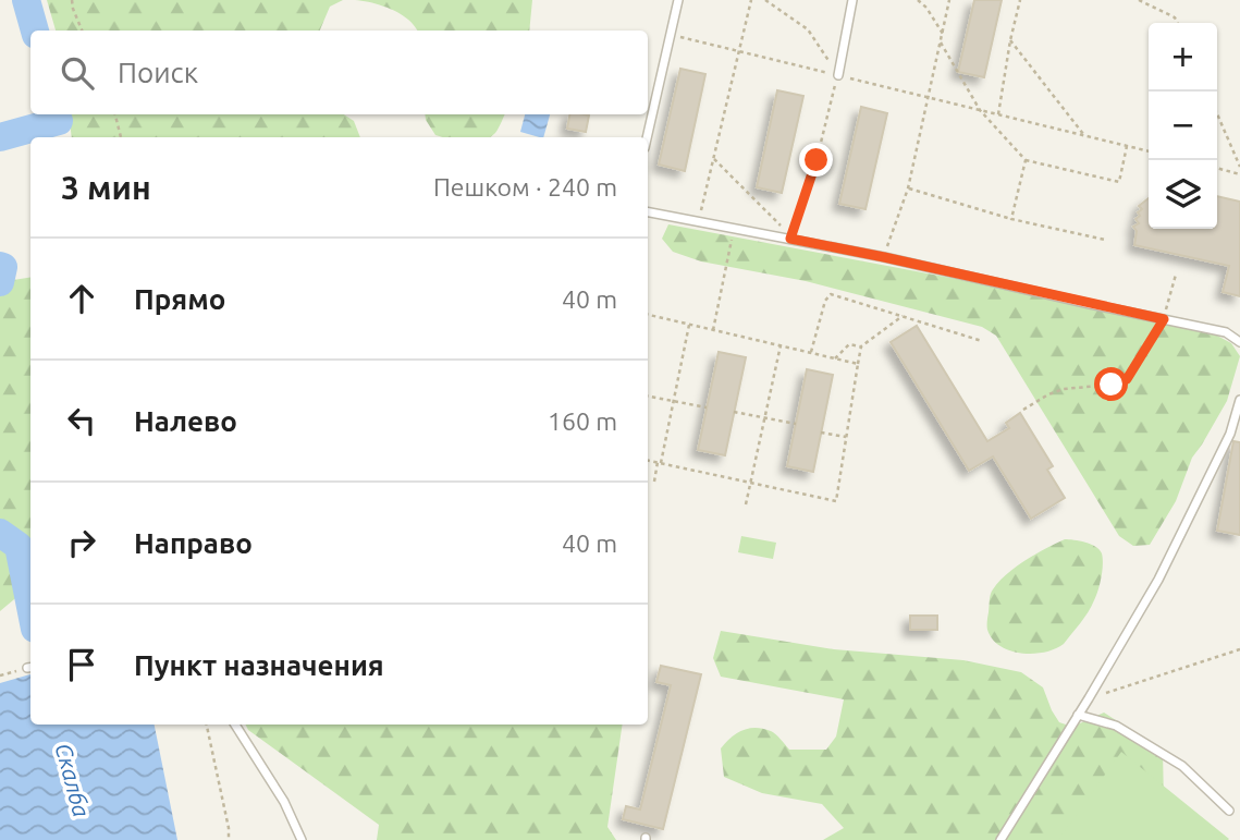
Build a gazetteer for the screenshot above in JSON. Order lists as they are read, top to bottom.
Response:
{
  "water": ["Скалба"],
  "page": {
    "map_buttons": ["+", "−"],
    "search": "Поиск",
    "heading": ["3 мин", "Пешком · 240 m"],
    "list": [
      ["Прямо", "40 m"],
      ["Налево", "160 m"],
      ["Направо", "40 m"],
      "Пункт назначения"
    ]
  }
}
